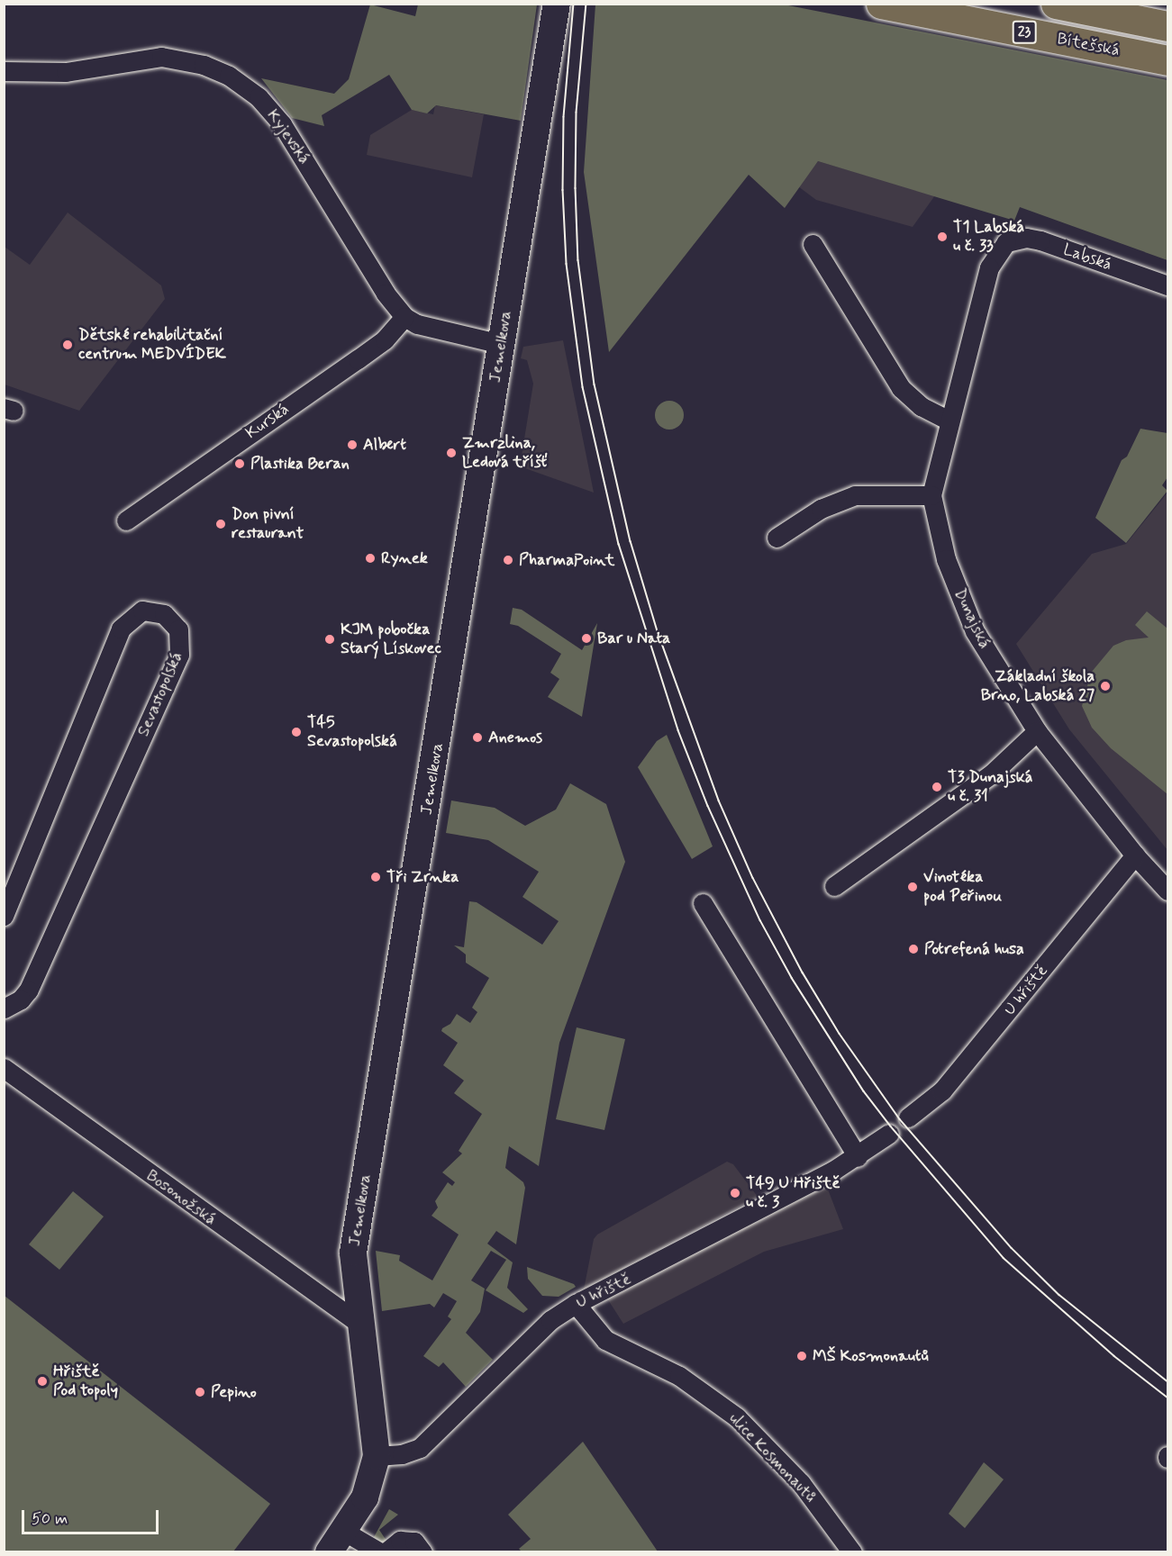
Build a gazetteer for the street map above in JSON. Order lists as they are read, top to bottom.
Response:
{
  "streets": {
    "highway": ["23", "Bítešská"],
    "street": [
      "Kyjevská",
      "Labská",
      "Jemelkova",
      "Kurská",
      "Dunajská",
      "Sevastopolská",
      "U hřiště",
      "Bosonožská",
      "ulice Kosmonautů"
    ]
  },
  "crossings": [
    ["Kyjevská", "Jemelkova"],
    ["Kyjevská", "Kurská"],
    ["Labská", "Dunajská"],
    ["Jemelkova", "U hřiště"],
    ["Jemelkova", "Bosonožská"],
    ["Dunajská", "U hřiště"],
    ["U hřiště", "ulice Kosmonautů"]
  ],
  "places": [
    "T1 Labská u č. 33",
    "Dětské rehabilitační centrum MEDVÍDEK",
    "Albert",
    "Zmrzlina, Ledová tříšť",
    "Plastika Beran",
    "Don pivní restaurant",
    "Rynek",
    "PharmaPoint",
    "Bar u Nata",
    "KJM pobočka Starý Lískovec",
    "Základní škola Brno, Labská 27",
    "T45 Sevastopolská",
    "Anemos",
    "T3 Dunajská u č. 31",
    "Tři Zrnka",
    "Vinotéka pod Peřinou",
    "Potrefená husa",
    "T49 U Hřiště u č. 3",
    "MŠ Kosmonautů",
    "Hřiště Pod topoly",
    "Pepino"
  ],
  "scale_bar": "50 m"
}
